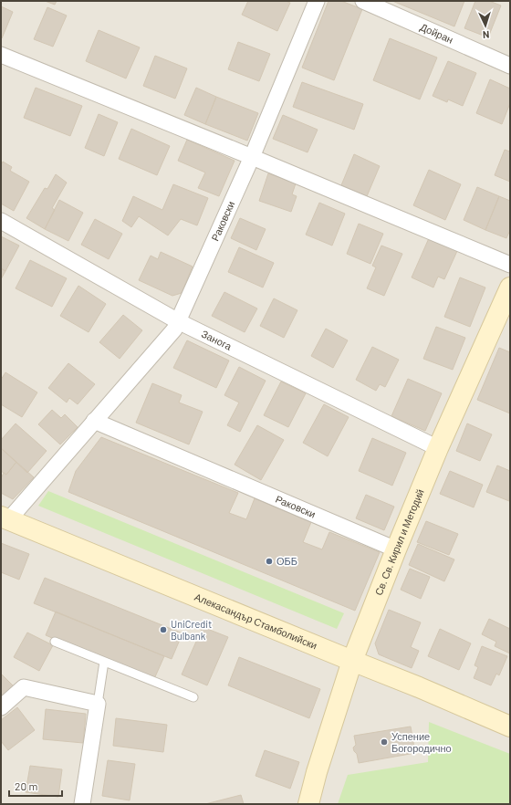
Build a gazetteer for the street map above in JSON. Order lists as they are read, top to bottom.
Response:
{
  "streets": {
    "street": [
      "Дойран",
      "Раковски",
      "Занога",
      "Св. Св. Кирил и Методий",
      "Алекасандър Стамболийски"
    ]
  },
  "crossings": [
    ["Раковски", "Занога"],
    ["Раковски", "Св. Св. Кирил и Методий"],
    ["Раковски", "Алекасандър Стамболийски"],
    ["Занога", "Св. Св. Кирил и Методий"],
    ["Св. Св. Кирил и Методий", "Алекасандър Стамболийски"]
  ],
  "places": ["ОББ", "UniCredit Bulbank", "Успение Богородично"],
  "scale_bar": "20 m",
  "north": "bottom"
}
